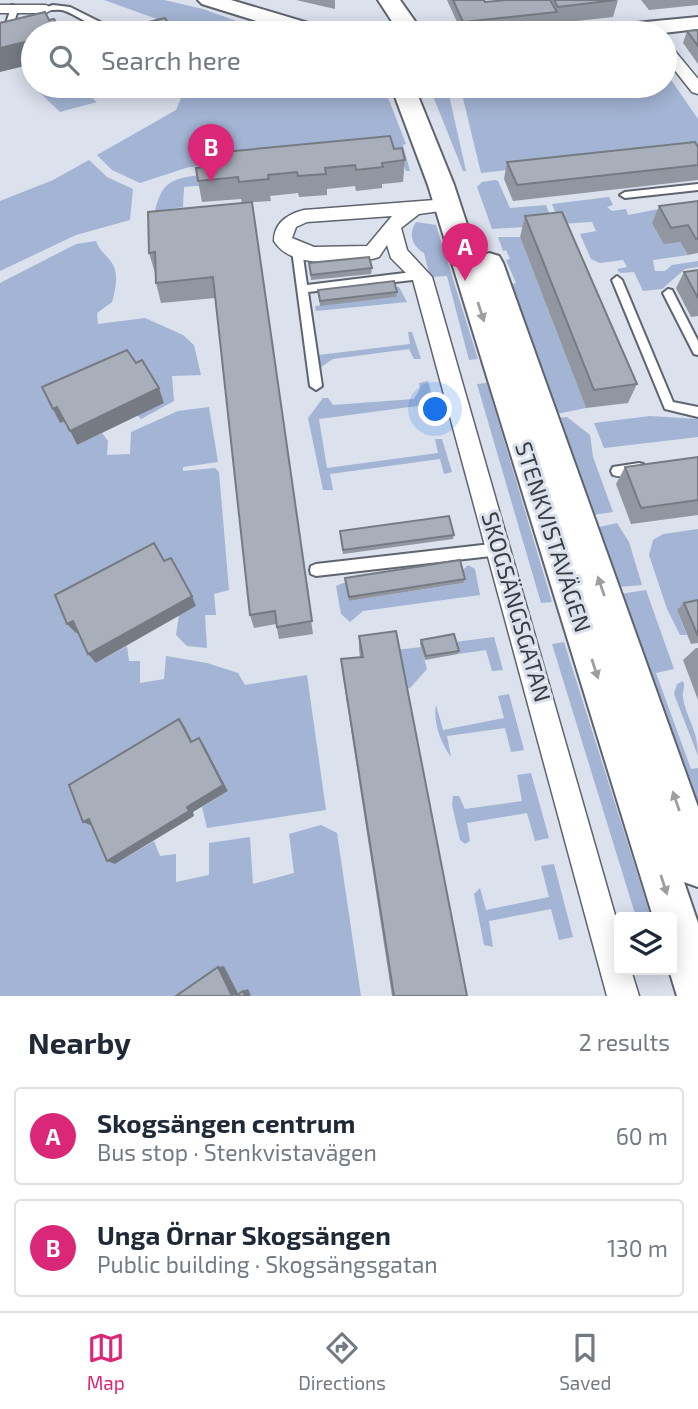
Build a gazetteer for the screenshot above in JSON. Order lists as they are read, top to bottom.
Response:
{
  "streets": {
    "main road": ["STENKVISTAVÄGEN"],
    "street": ["SKOGSÄNGSGATAN"]
  },
  "page": {
    "search": "Search here",
    "pins": ["B", "A"],
    "heading": ["Nearby", "2 results"],
    "list": [
      {
        "mark": "A",
        "name": "Skogsängen centrum",
        "note": "Bus stop · Stenkvistavägen",
        "value": "60 m"
      },
      {
        "mark": "B",
        "name": "Unga Örnar Skogsängen",
        "note": "Public building · Skogsängsgatan",
        "value": "130 m"
      }
    ],
    "nav": ["Map", "Directions", "Saved"]
  }
}
